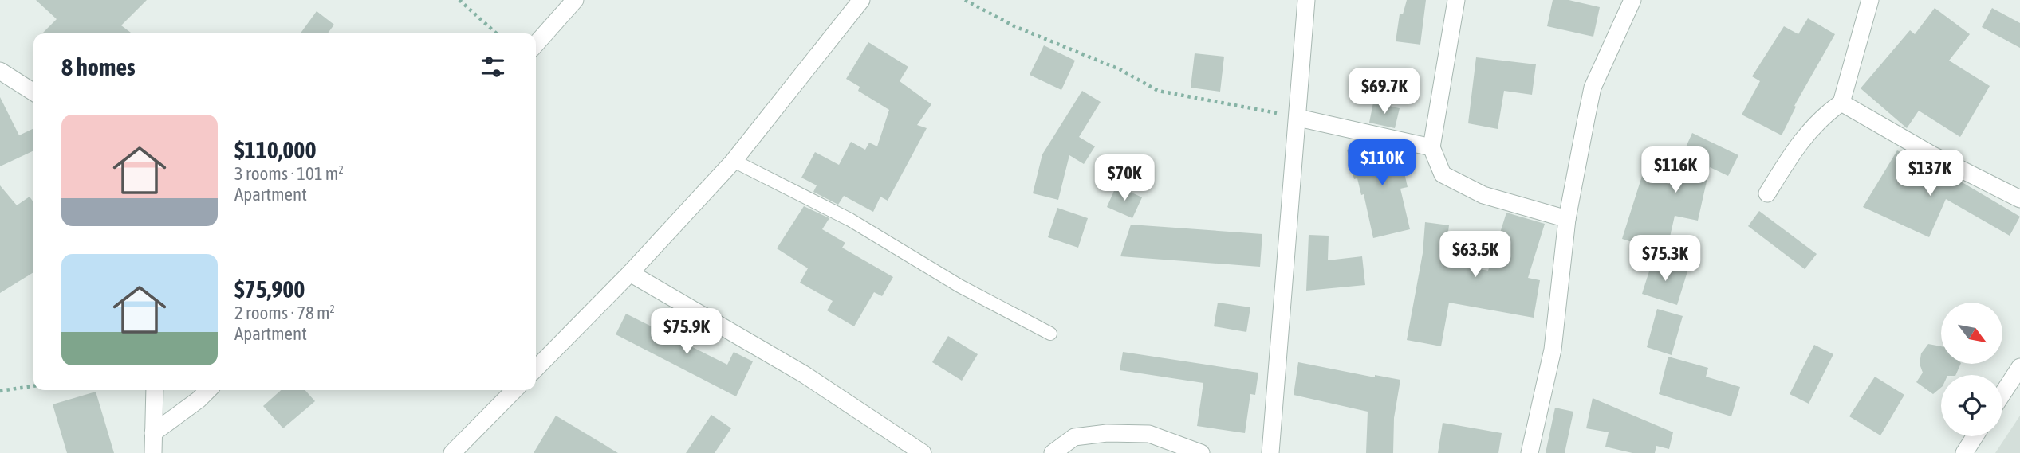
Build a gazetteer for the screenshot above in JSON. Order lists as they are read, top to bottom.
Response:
{
  "north": "bottom right",
  "page": {
    "heading": "8 homes",
    "price": [
      "$69.7K",
      "$110K",
      "$116K",
      "$137K",
      "$70K",
      "$63.5K",
      "$75.3K",
      "$75.9K"
    ],
    "list": [
      {
        "name": "$110,000",
        "note": "3 rooms · 101 m² · Apartment"
      },
      {
        "name": "$75,900",
        "note": "2 rooms · 78 m² · Apartment"
      }
    ]
  }
}
